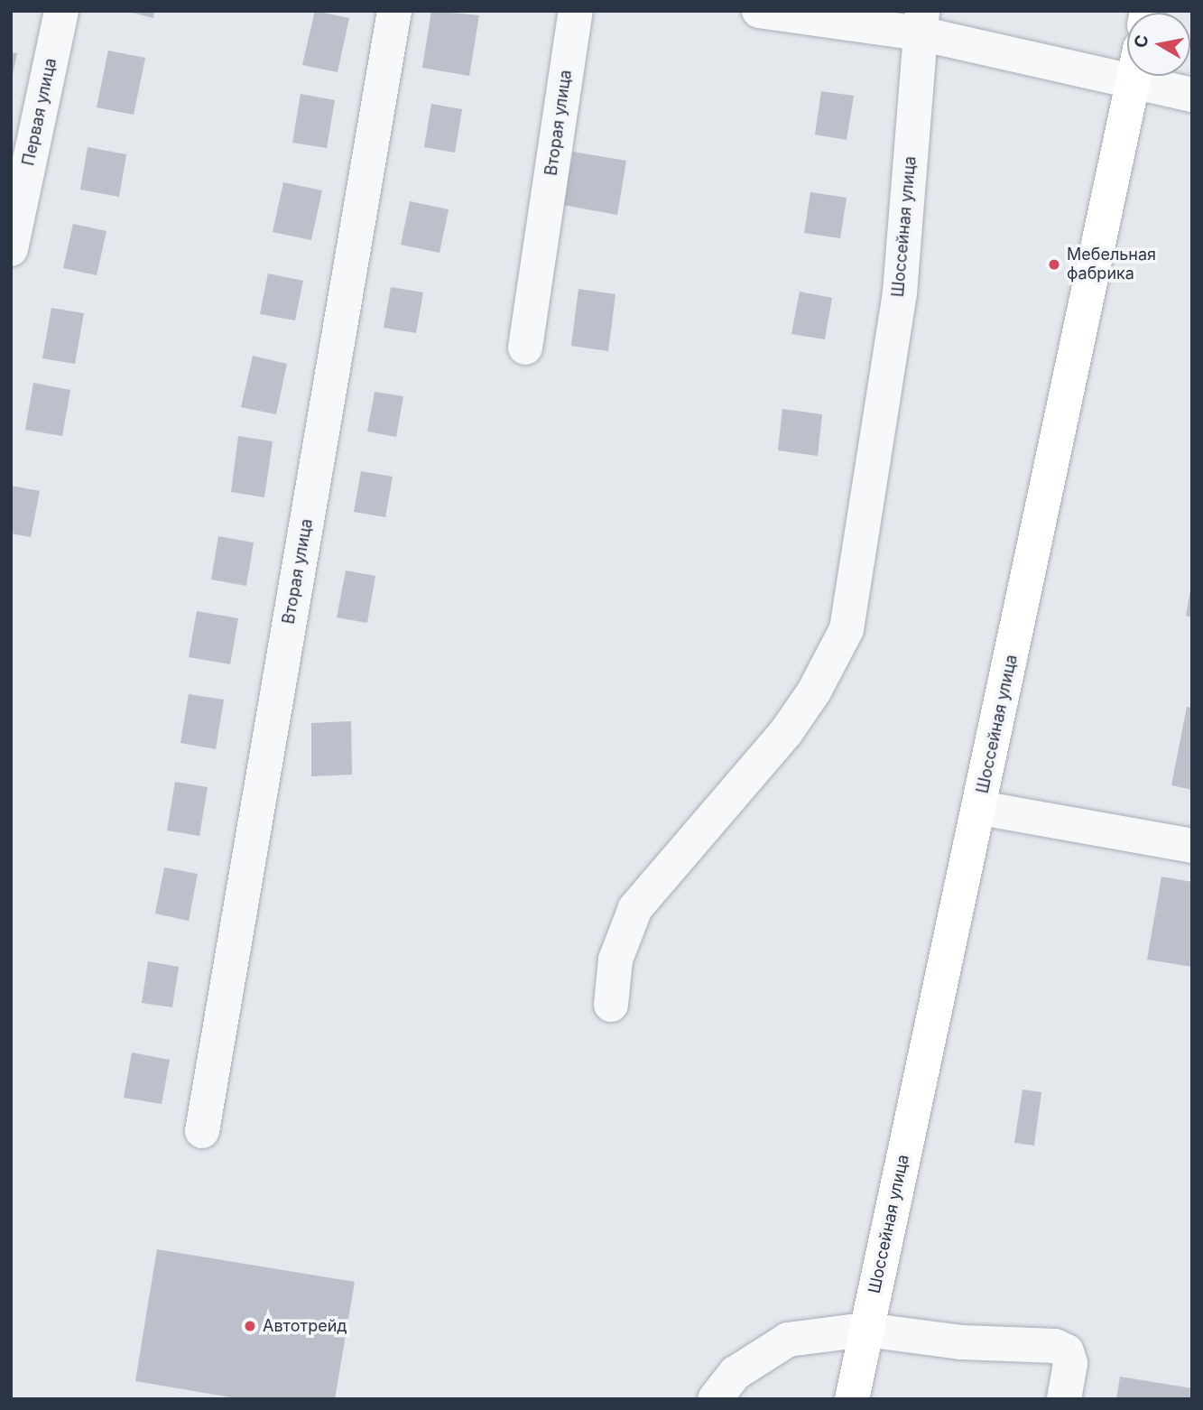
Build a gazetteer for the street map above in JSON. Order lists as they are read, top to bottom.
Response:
{
  "streets": {
    "main road": ["Шоссейная улица"],
    "street": ["Первая улица", "Вторая улица"]
  },
  "places": ["Мебельная фабрика", "Автотрейд"],
  "north": "left"
}
